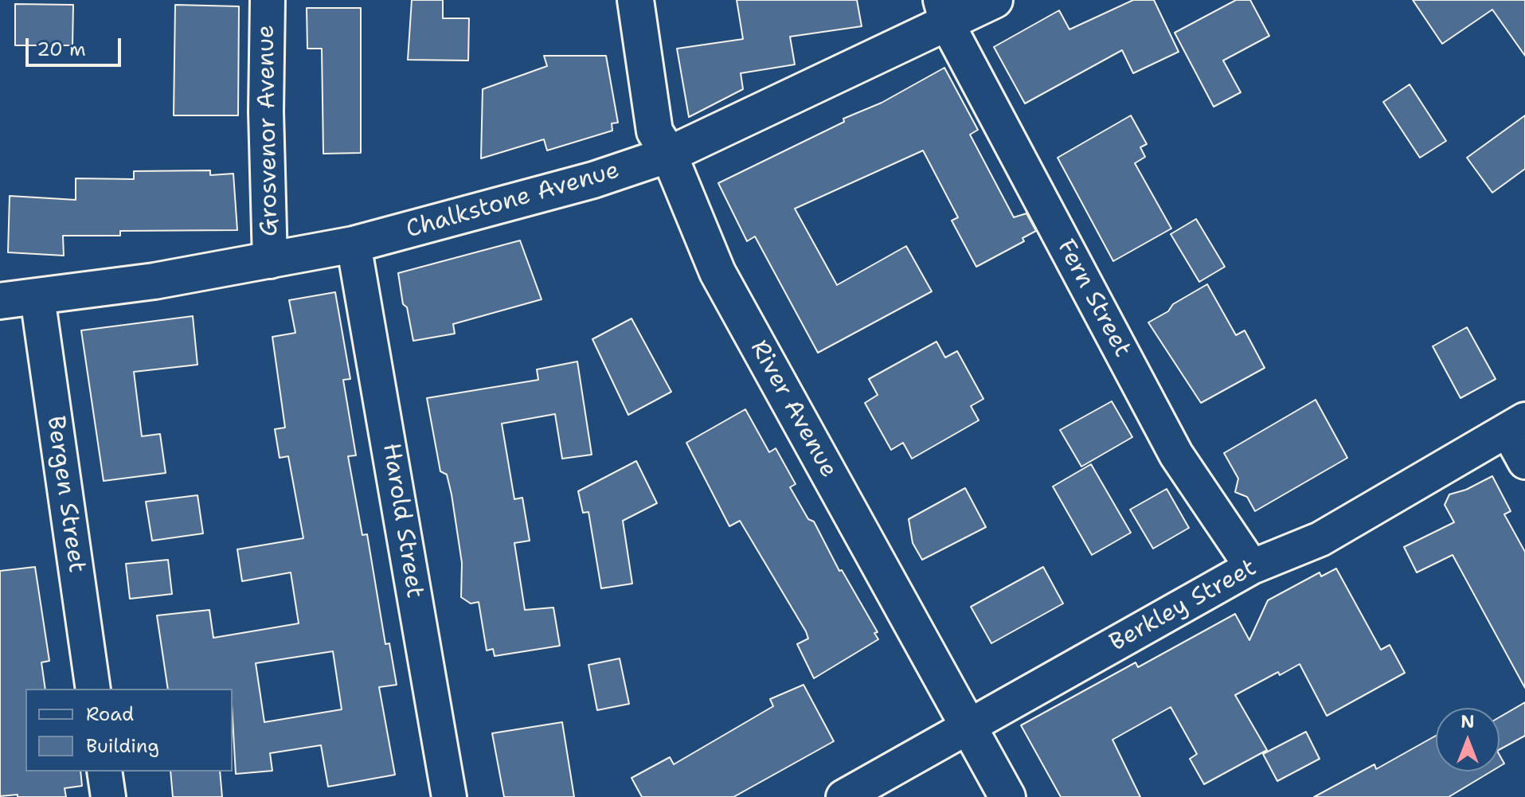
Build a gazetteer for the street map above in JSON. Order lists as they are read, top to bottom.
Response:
{
  "streets": {
    "main road": ["Chalkstone Avenue", "River Avenue"],
    "street": [
      "Grosvenor Avenue",
      "Fern Street",
      "Bergen Street",
      "Harold Street",
      "Berkley Street"
    ]
  },
  "crossings": [
    ["Grosvenor Avenue", "Chalkstone Avenue"],
    ["Chalkstone Avenue", "Fern Street"],
    ["Chalkstone Avenue", "River Avenue"],
    ["Chalkstone Avenue", "Bergen Street"],
    ["Chalkstone Avenue", "Harold Street"],
    ["Fern Street", "Berkley Street"],
    ["River Avenue", "Berkley Street"]
  ],
  "legend": ["Road", "Building"],
  "scale_bar": "20 m",
  "north": "top"
}
